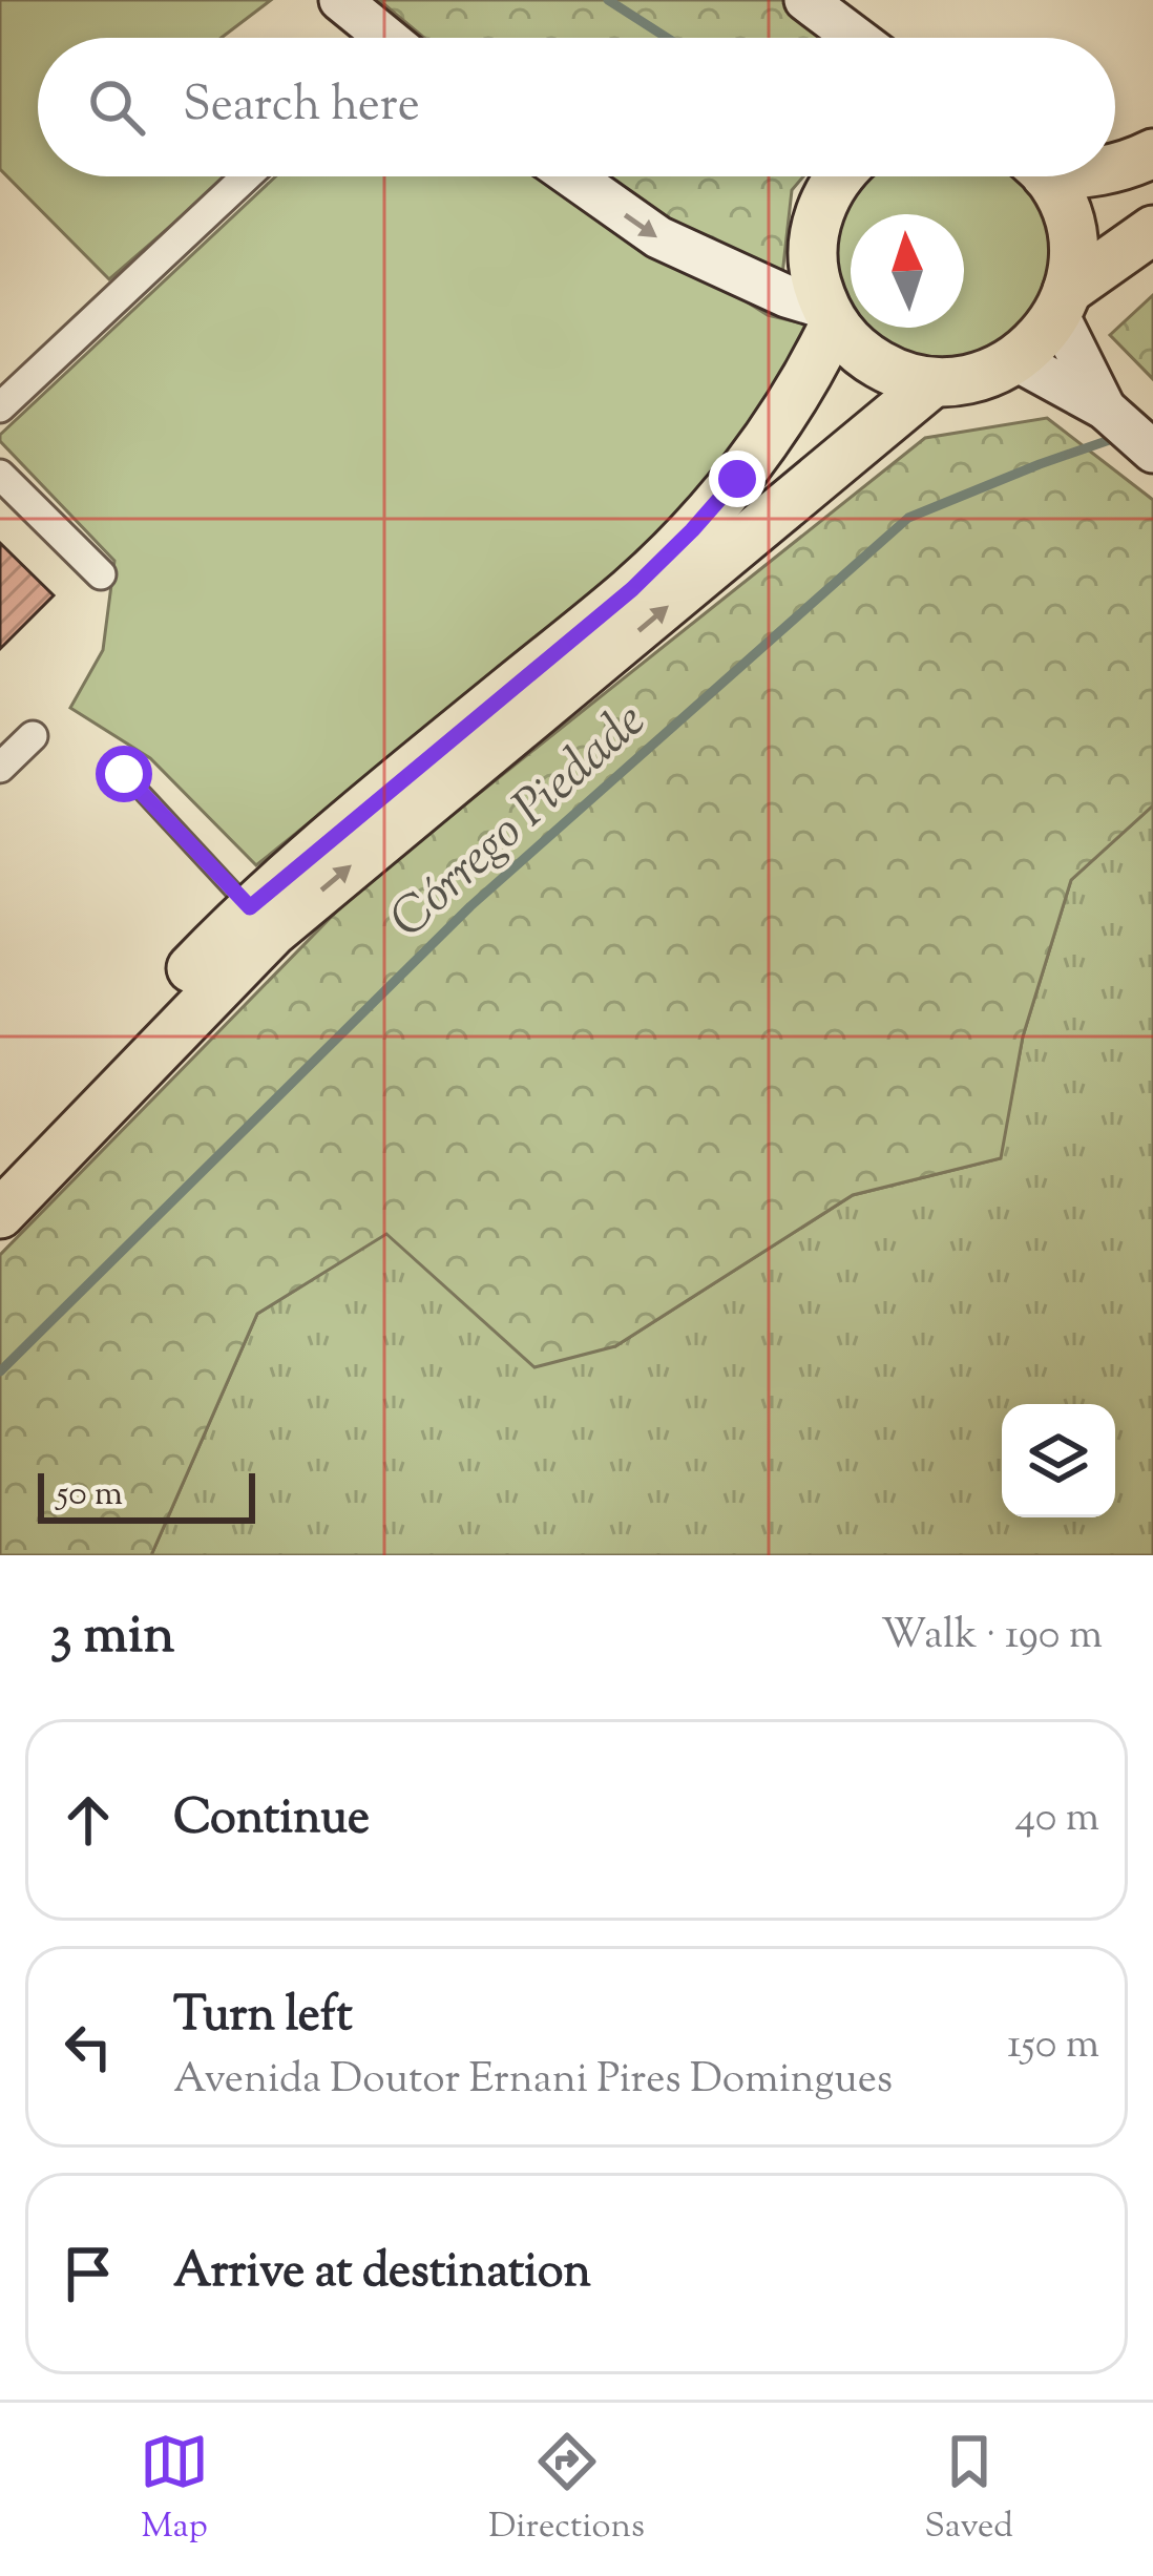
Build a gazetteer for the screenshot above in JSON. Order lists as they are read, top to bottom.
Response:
{
  "water": ["Córrego Piedade"],
  "scale_bar": "50 m",
  "north": "top",
  "page": {
    "search": "Search here",
    "scale": "50 m",
    "heading": ["3 min", "Walk · 190 m"],
    "list": [
      ["Continue", "40 m"],
      ["Turn left", "Avenida Doutor Ernani Pires Domingues", "150 m"],
      "Arrive at destination"
    ],
    "nav": ["Map", "Directions", "Saved"]
  }
}
